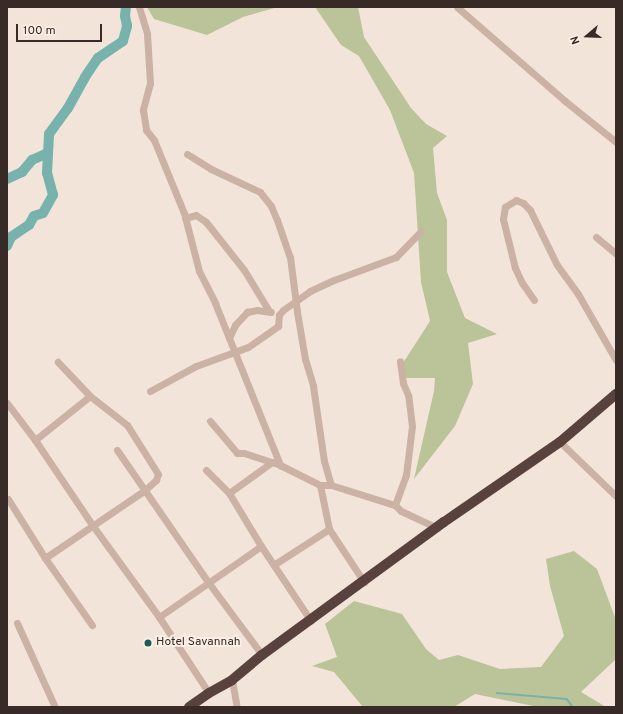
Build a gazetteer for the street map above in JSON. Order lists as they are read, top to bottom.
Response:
{
  "places": ["Hotel Savannah"],
  "scale_bar": "100 m",
  "north": "left"
}
